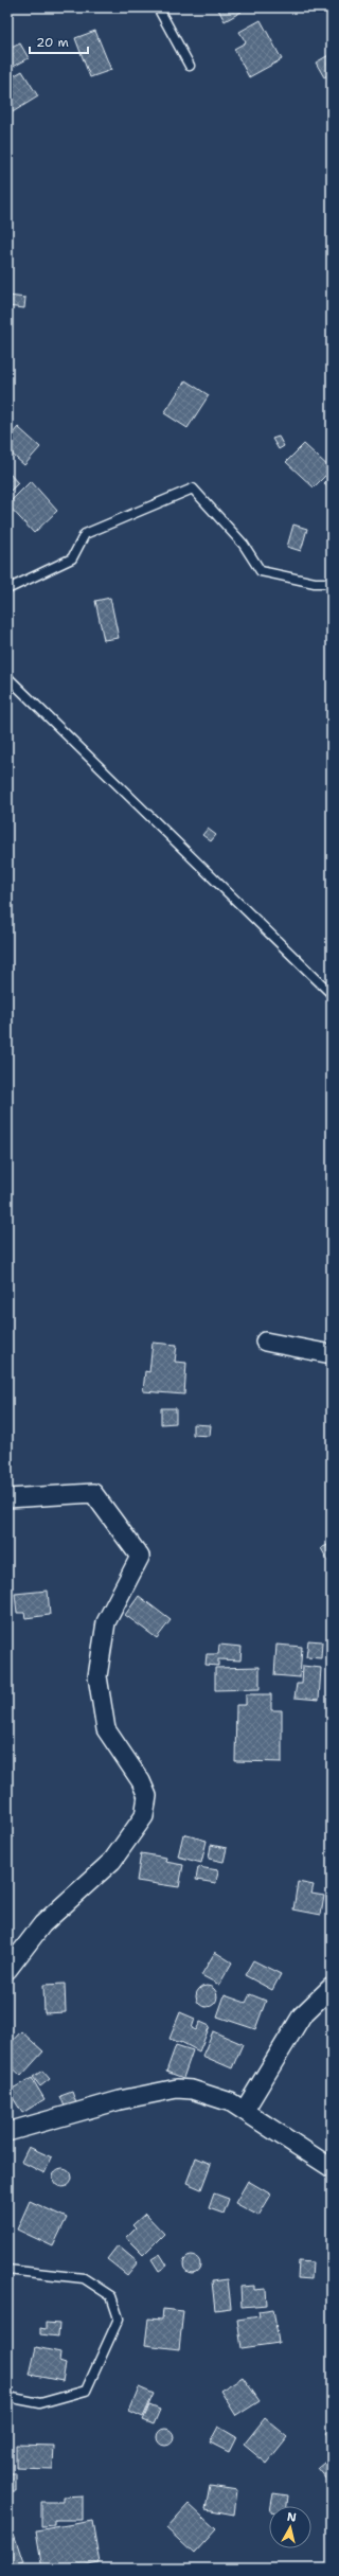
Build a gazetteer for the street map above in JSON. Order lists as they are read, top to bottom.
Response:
{
  "scale_bar": "20 m",
  "north": "top"
}
